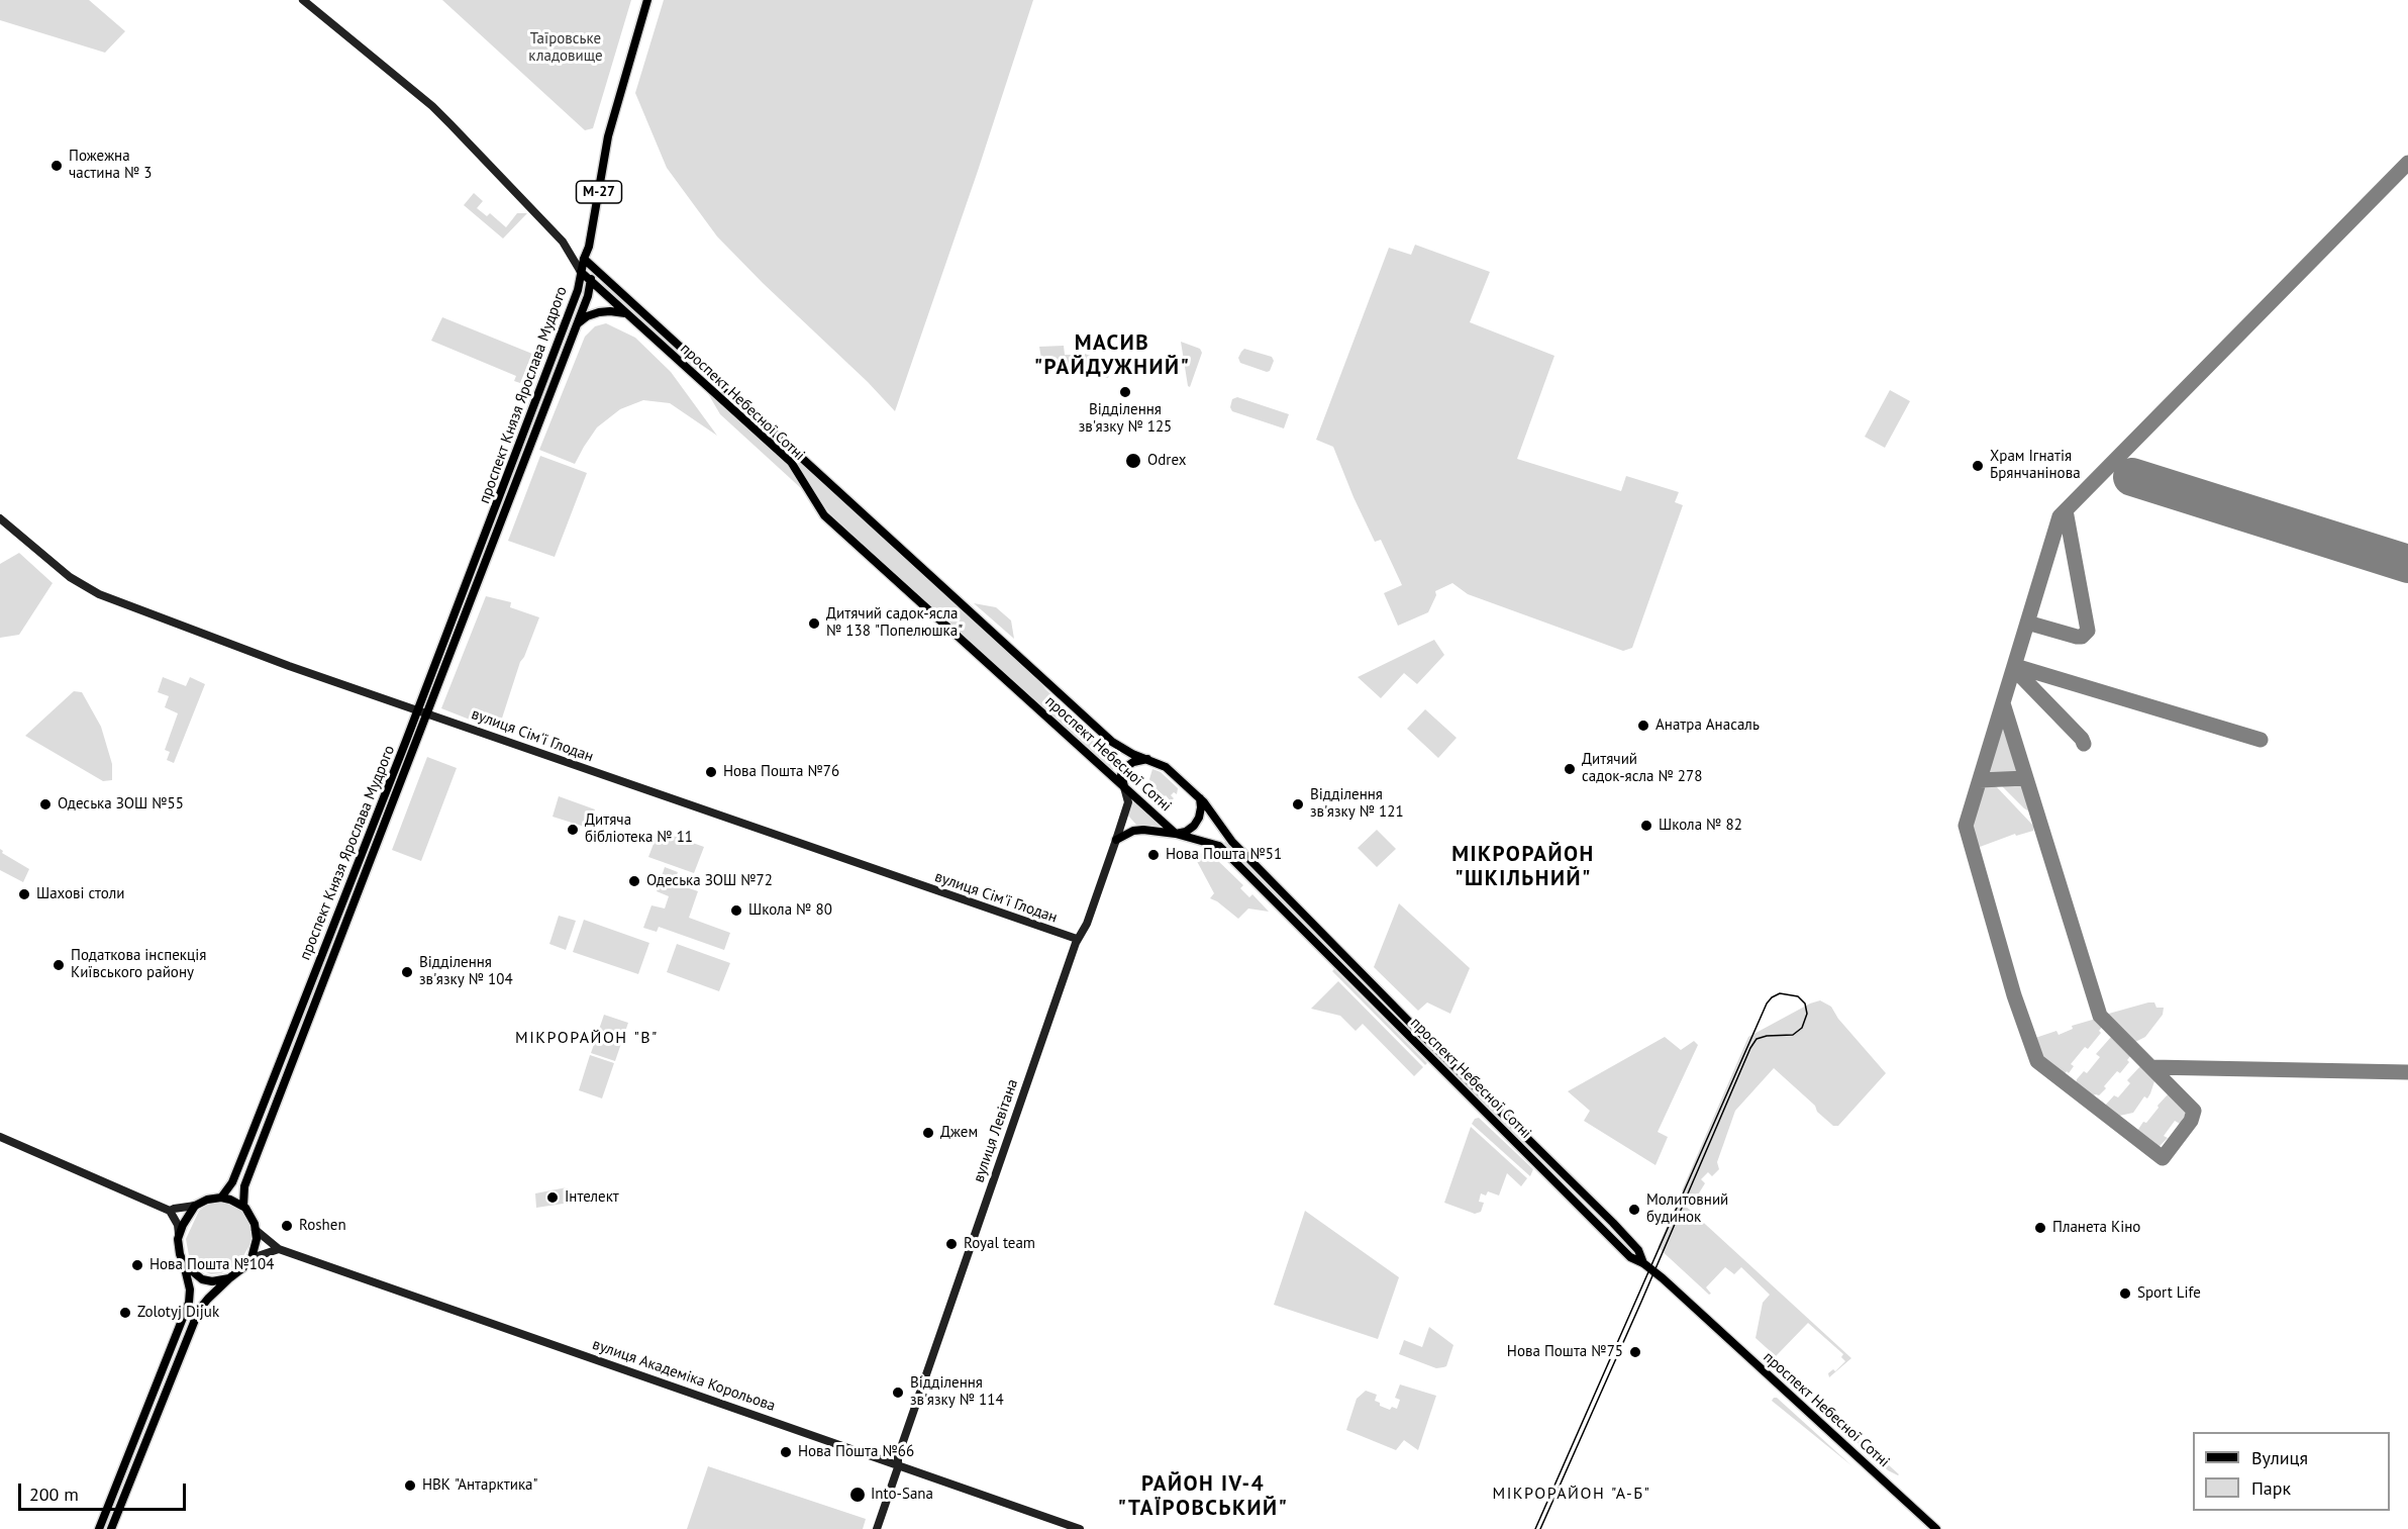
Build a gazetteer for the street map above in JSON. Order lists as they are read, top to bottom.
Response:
{
  "streets": {
    "main road": [
      "М-27",
      "проспект Князя Ярослава Мудрого",
      "проспект Небесної Сотні",
      "вулиця Сім'ї Глодан",
      "вулиця Левітана",
      "вулиця Академіка Корольова"
    ]
  },
  "crossings": [
    ["М-27", "проспект Князя Ярослава Мудрого"],
    ["проспект Князя Ярослава Мудрого", "проспект Небесної Сотні"],
    ["проспект Князя Ярослава Мудрого", "вулиця Сім'ї Глодан"],
    ["проспект Князя Ярослава Мудрого", "вулиця Академіка Корольова"],
    ["проспект Небесної Сотні", "вулиця Левітана"],
    ["вулиця Сім'ї Глодан", "вулиця Левітана"],
    ["вулиця Левітана", "вулиця Академіка Корольова"]
  ],
  "districts": [
    "МАСИВ \"РАЙДУЖНИЙ\"",
    "МІКРОРАЙОН \"ШКІЛЬНИЙ\"",
    "МІКРОРАЙОН \"В\"",
    "РАЙОН IV-4 \"ТАЇРОВСЬКИЙ\"",
    "МІКРОРАЙОН \"А-Б\""
  ],
  "parks": ["Таїровське кладовище"],
  "places": [
    "Пожежна частина № 3",
    "Відділення зв'язку № 125",
    "Odrex",
    "Храм Ігнатія Брянчанінова",
    "Дитячий садок-ясла № 138 \"Попелюшка\"",
    "Анатра Анасаль",
    "Дитячий садок-ясла № 278",
    "Нова Пошта №76",
    "Одеська ЗОШ №55",
    "Відділення зв'язку № 121",
    "Школа № 82",
    "Дитяча бібліотека № 11",
    "Нова Пошта №51",
    "Одеська ЗОШ №72",
    "Шахові столи",
    "Школа № 80",
    "Податкова інспекція Київського району",
    "Відділення зв'язку № 104",
    "Джем",
    "Інтелект",
    "Молитовний будинок",
    "Roshen",
    "Планета Кіно",
    "Royal team",
    "Нова Пошта №104",
    "Sport Life",
    "Zolotyj Dijuk",
    "Нова Пошта №75",
    "Відділення зв'язку № 114",
    "Нова Пошта №66",
    "НВК \"Антарктика\"",
    "Into-Sana"
  ],
  "legend": ["Вулиця", "Парк"],
  "scale_bar": "200 m"
}
